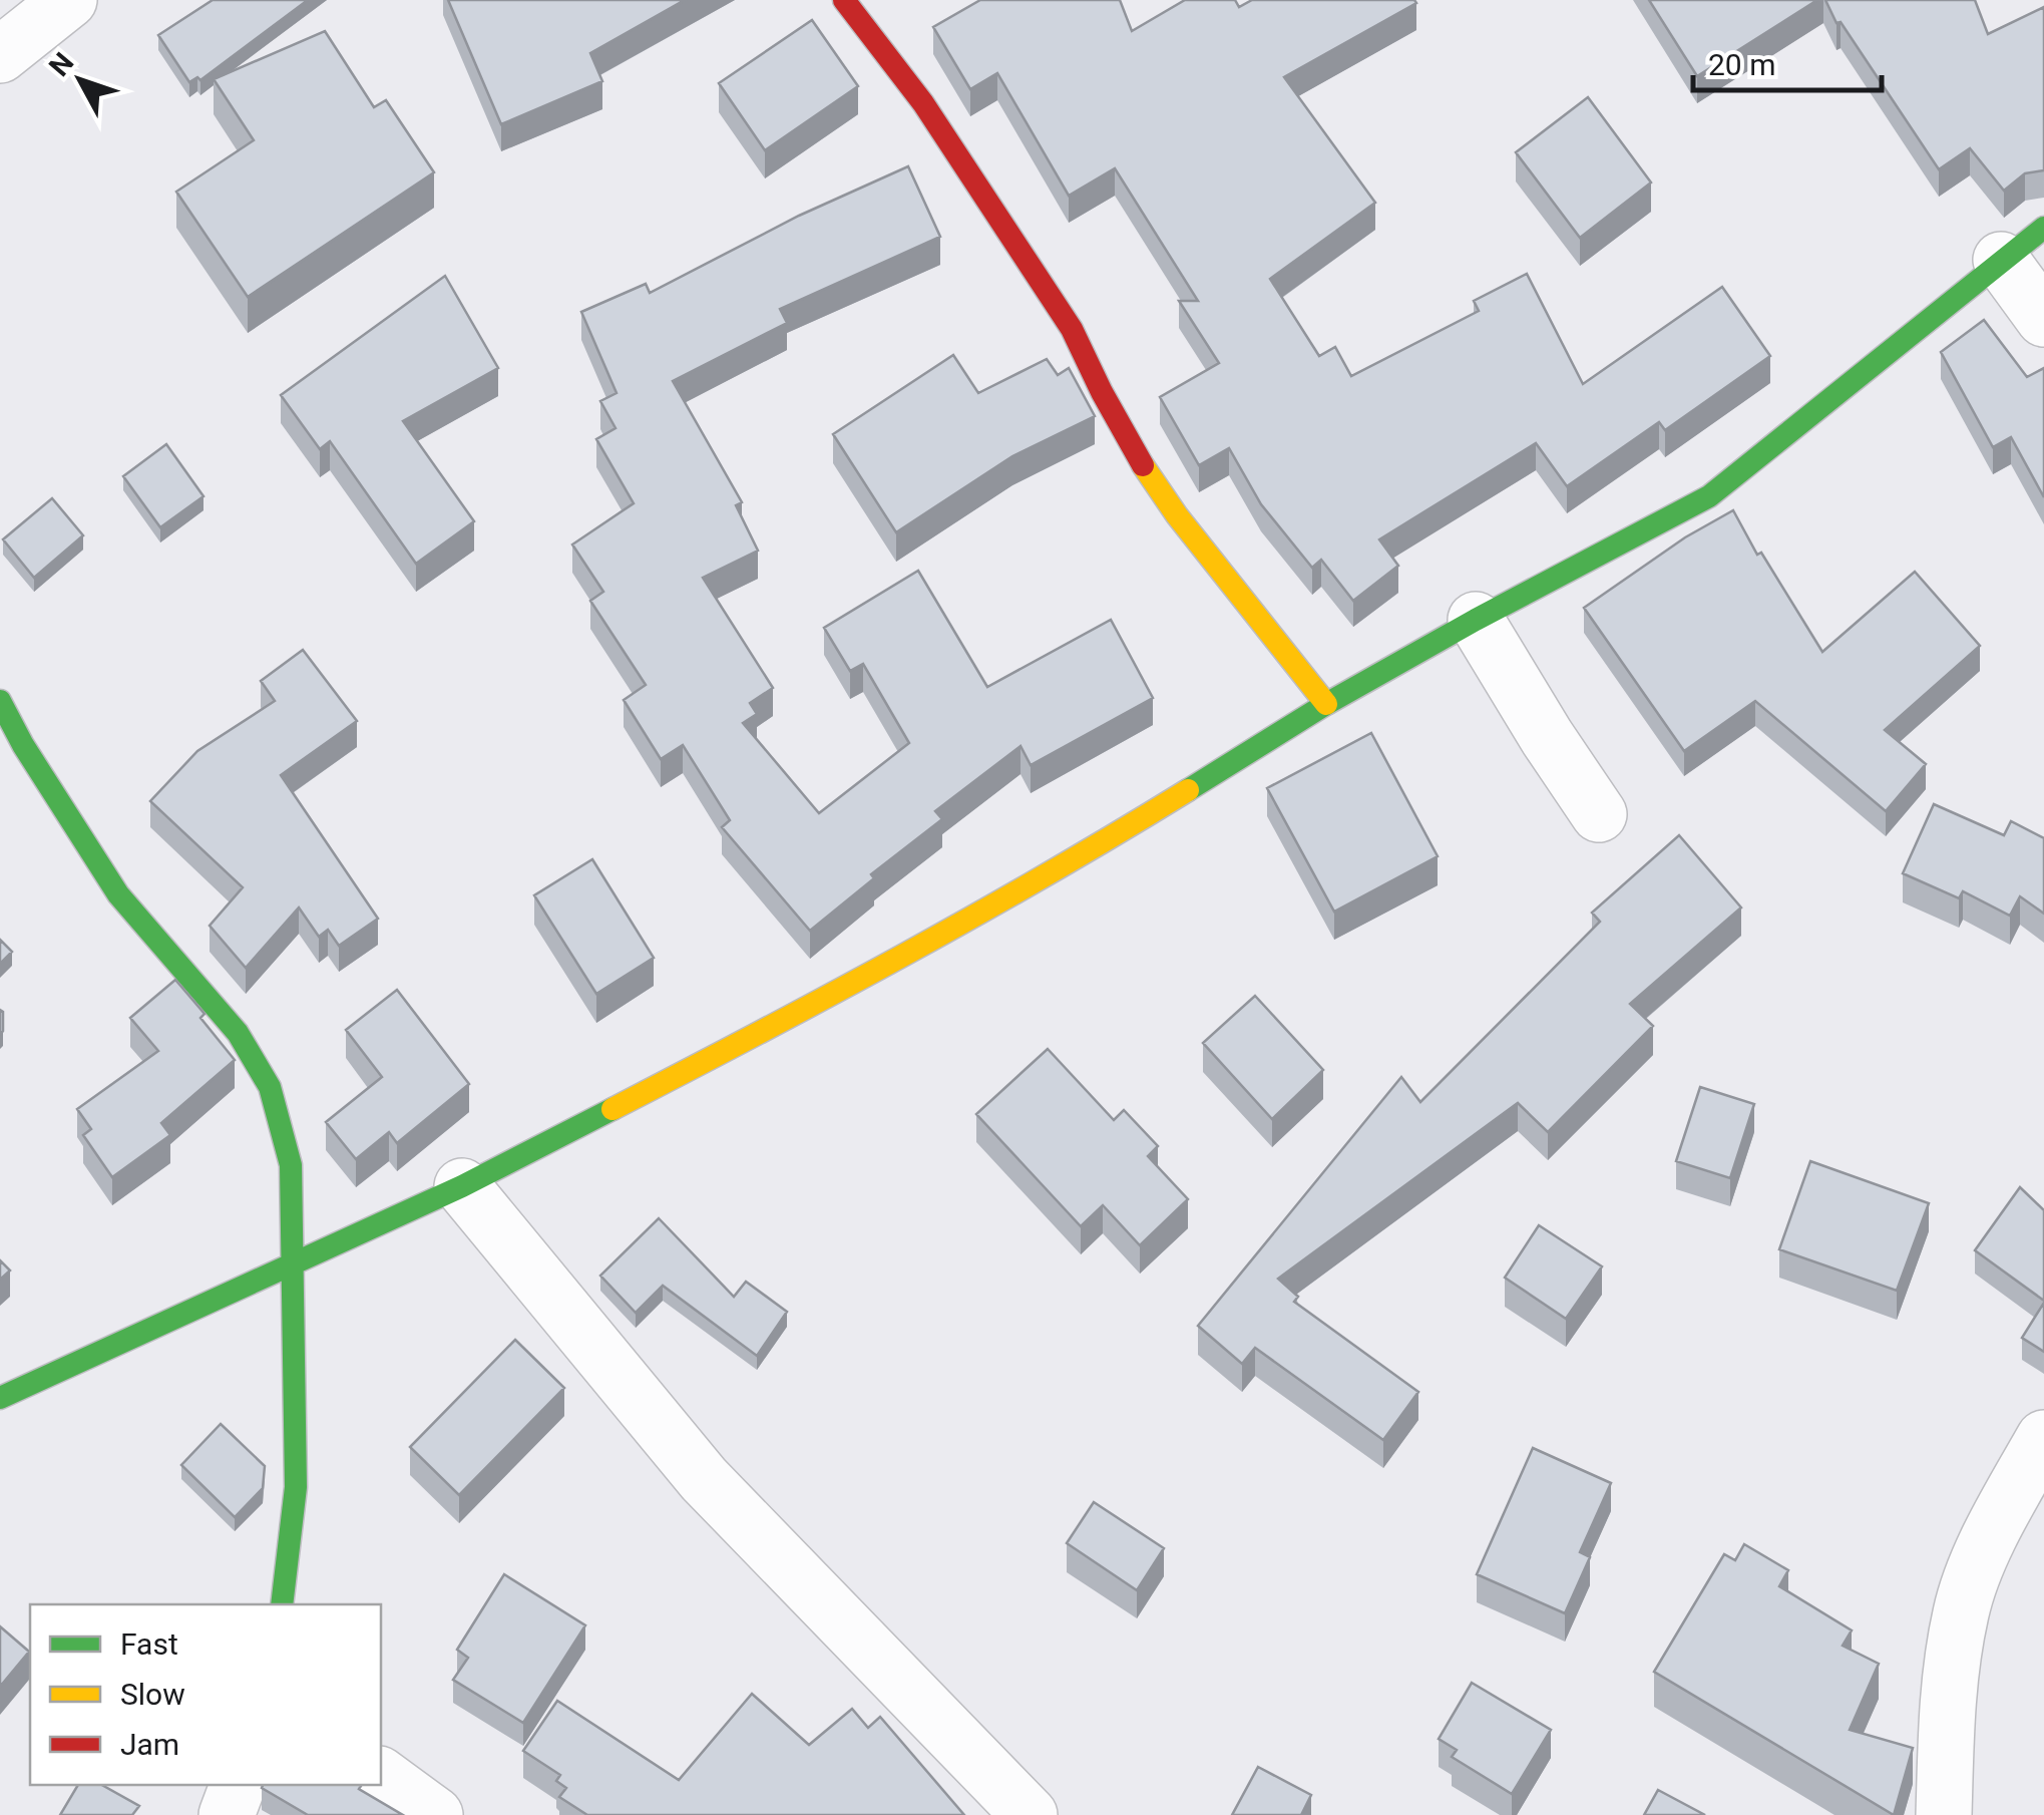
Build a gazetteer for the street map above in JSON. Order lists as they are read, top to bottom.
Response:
{
  "legend": ["Fast", "Slow", "Jam"],
  "scale_bar": "20 m",
  "north": "top left"
}
